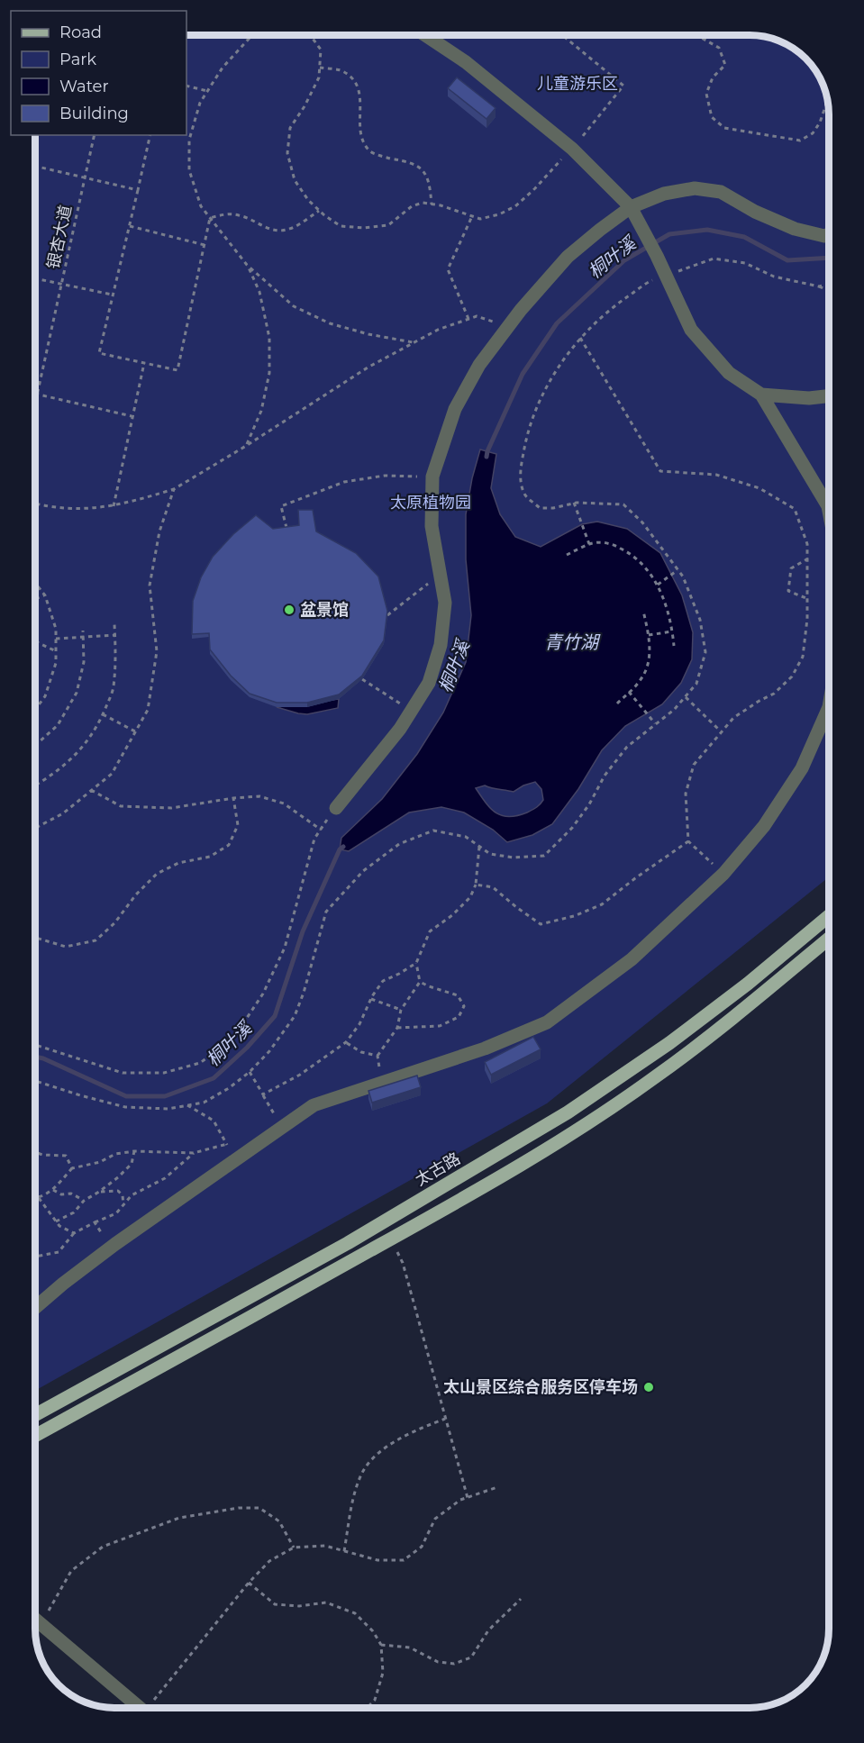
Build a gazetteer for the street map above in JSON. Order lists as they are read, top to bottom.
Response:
{
  "streets": {
    "main road": ["太古路"],
    "path": ["银杏大道"]
  },
  "water": ["桐叶溪", "青竹湖"],
  "parks": ["儿童游乐区", "太原植物园"],
  "places": ["盆景馆", "太山景区综合服务区停车场"],
  "legend": [
    "Road",
    "Park",
    "Water",
    "Building"
  ]
}
